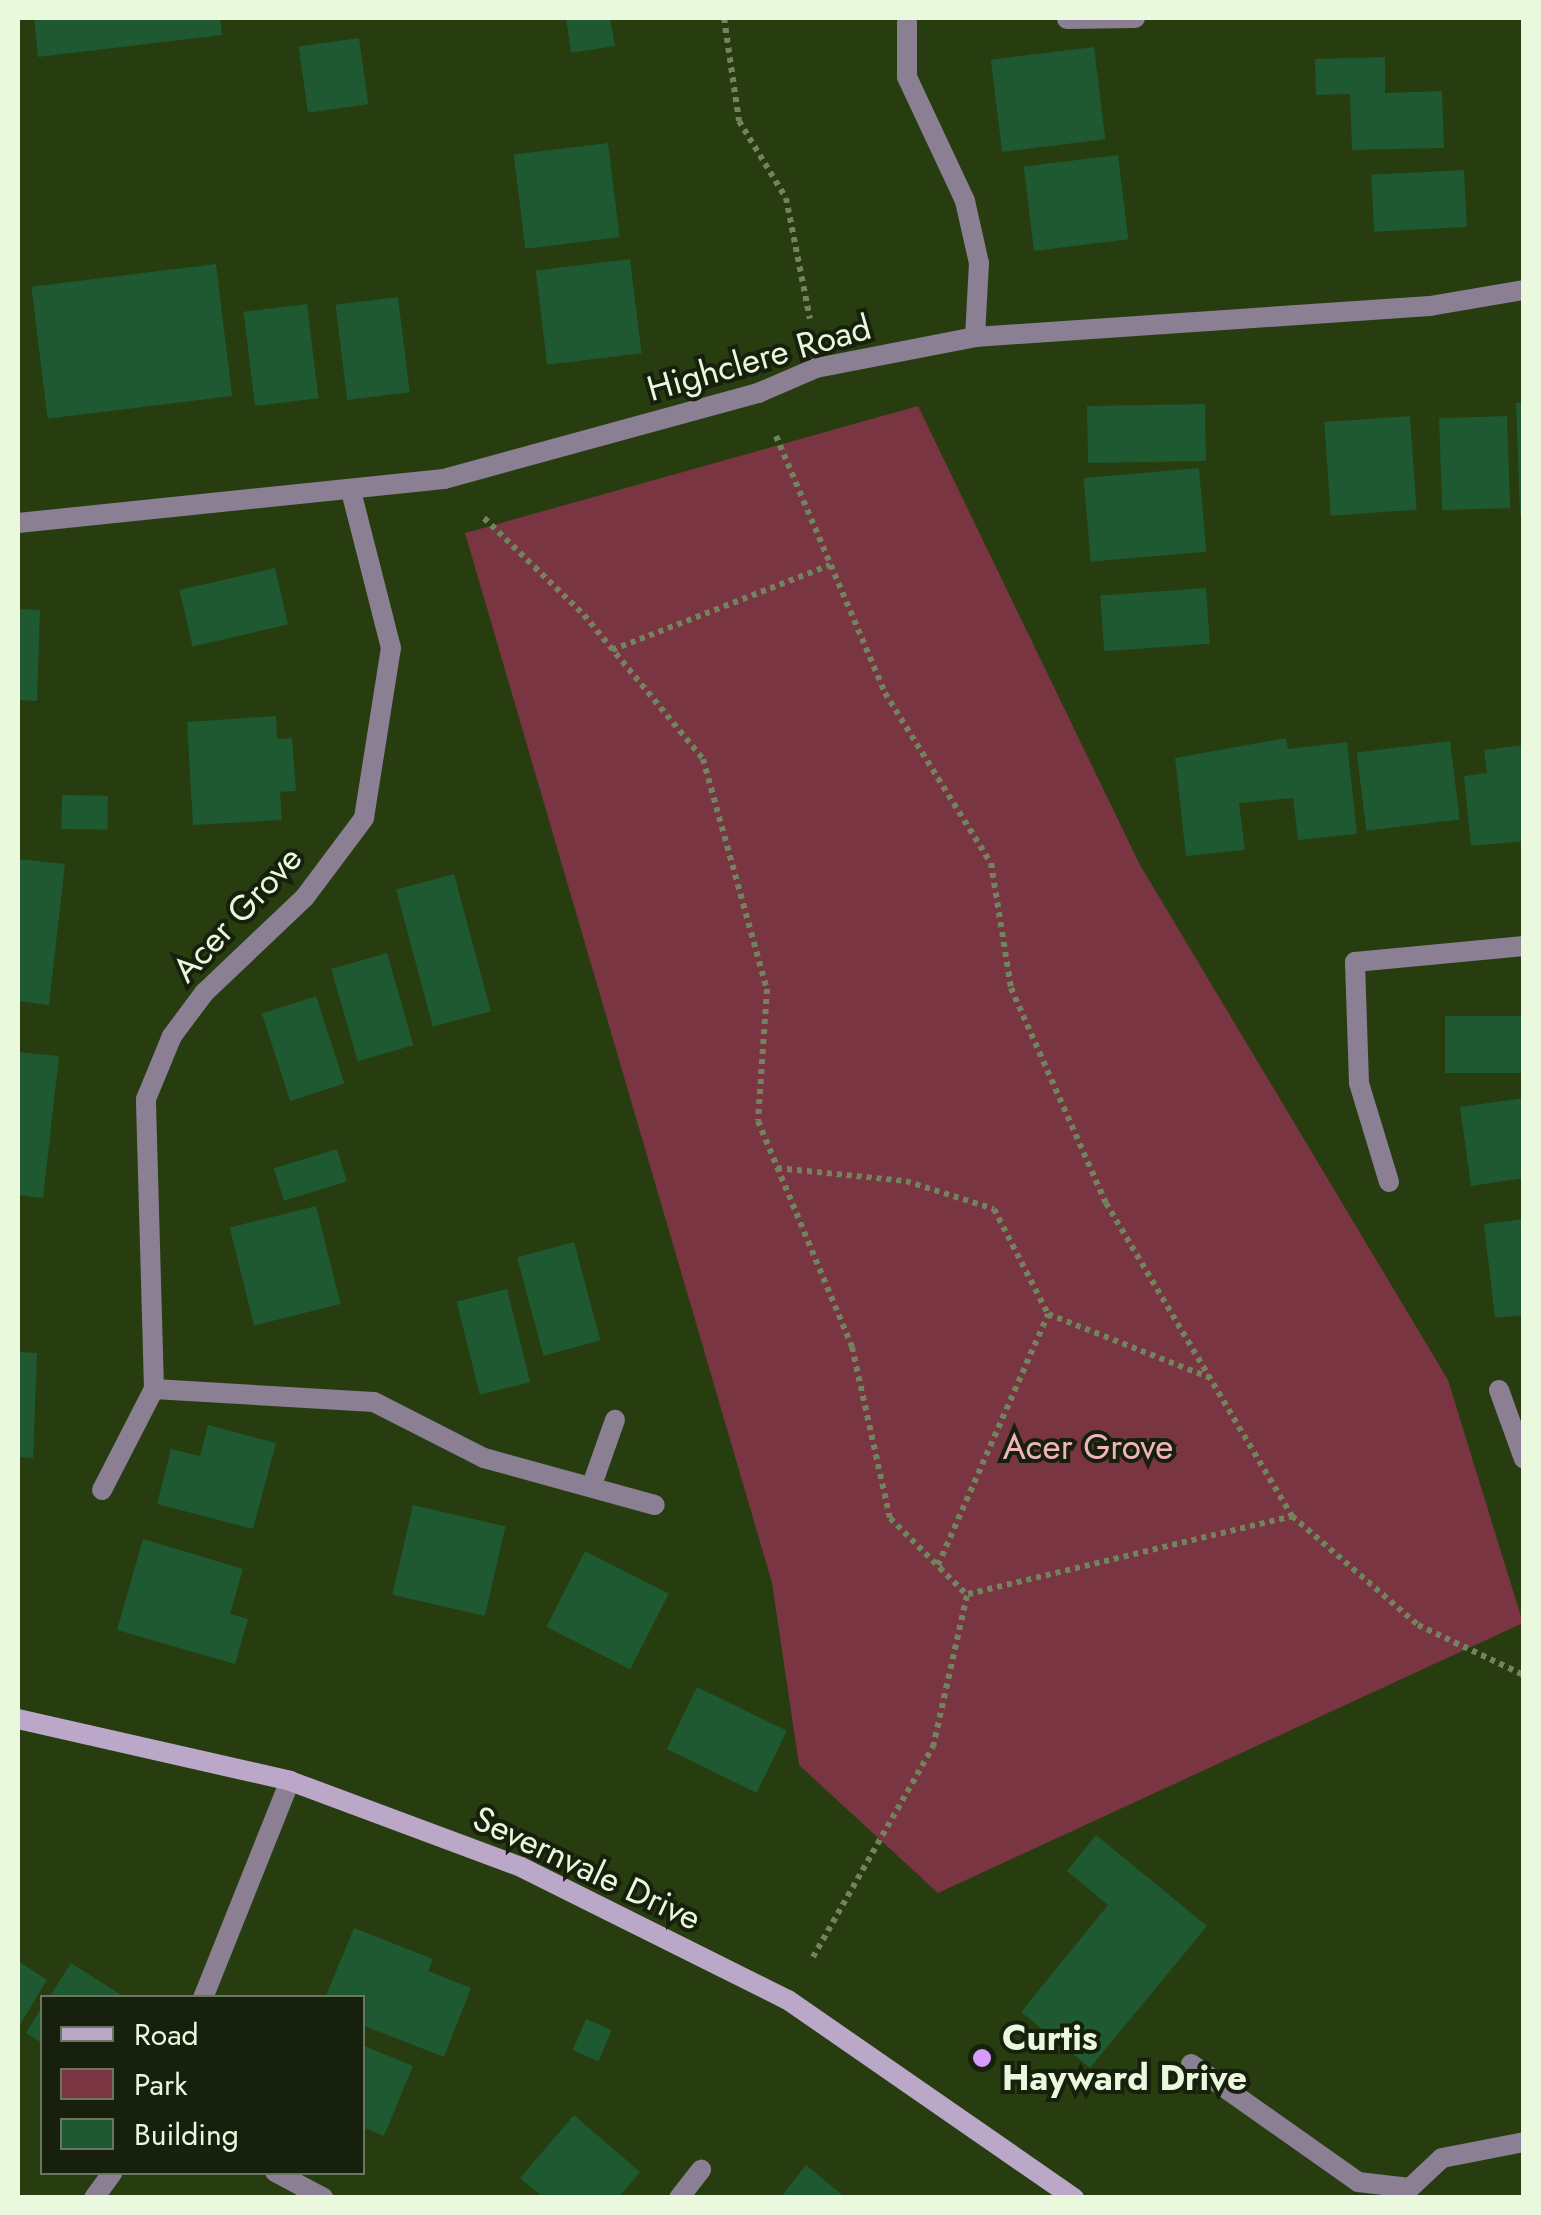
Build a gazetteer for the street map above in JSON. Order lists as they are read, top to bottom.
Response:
{
  "streets": {
    "street": ["Highclere Road", "Acer Grove", "Severnvale Drive"]
  },
  "crossings": [
    ["Highclere Road", "Acer Grove"]
  ],
  "parks": ["Acer Grove"],
  "places": ["Curtis Hayward Drive"],
  "legend": ["Road", "Park", "Building"]
}
